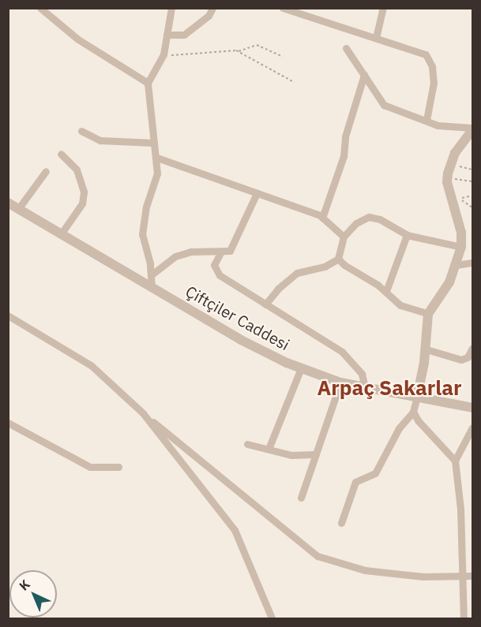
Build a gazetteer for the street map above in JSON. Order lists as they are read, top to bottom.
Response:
{
  "streets": {
    "street": ["Çiftçiler Caddesi"]
  },
  "districts": ["Arpaç Sakarlar"],
  "north": "top left"
}
